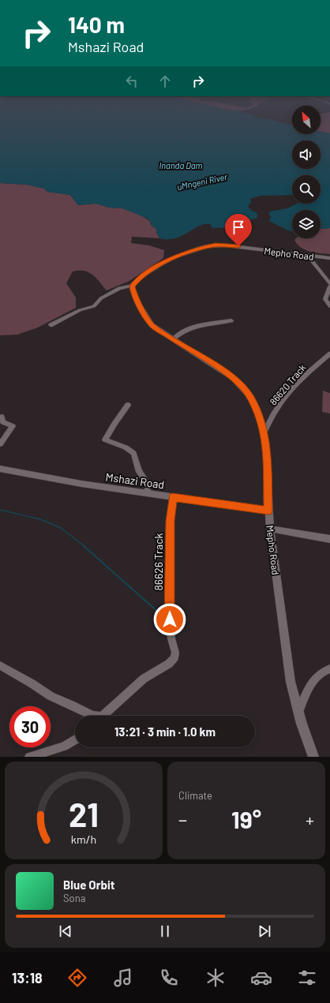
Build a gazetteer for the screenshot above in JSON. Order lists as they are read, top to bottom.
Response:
{
  "streets": {
    "street": [
      "Mepho Road",
      "86620 Track",
      "Mshazi Road",
      "86626 Track"
    ]
  },
  "crossings": [
    ["Mepho Road", "86620 Track"],
    ["Mepho Road", "Mshazi Road"],
    ["Mshazi Road", "86626 Track"]
  ],
  "water": ["Inanda Dam", "uMngeni River"],
  "north": "top left",
  "page": {
    "turn": ["140 m", "Mshazi Road"],
    "limit": "30",
    "trip": "13:21 · 3 min · 1.0 km",
    "tile": "Climate",
    "heat": ["−", "19°", "+"],
    "song": ["Blue Orbit", "Sona"],
    "tabs": "13:18",
    "gauge": ["21", "km/h"]
  }
}
